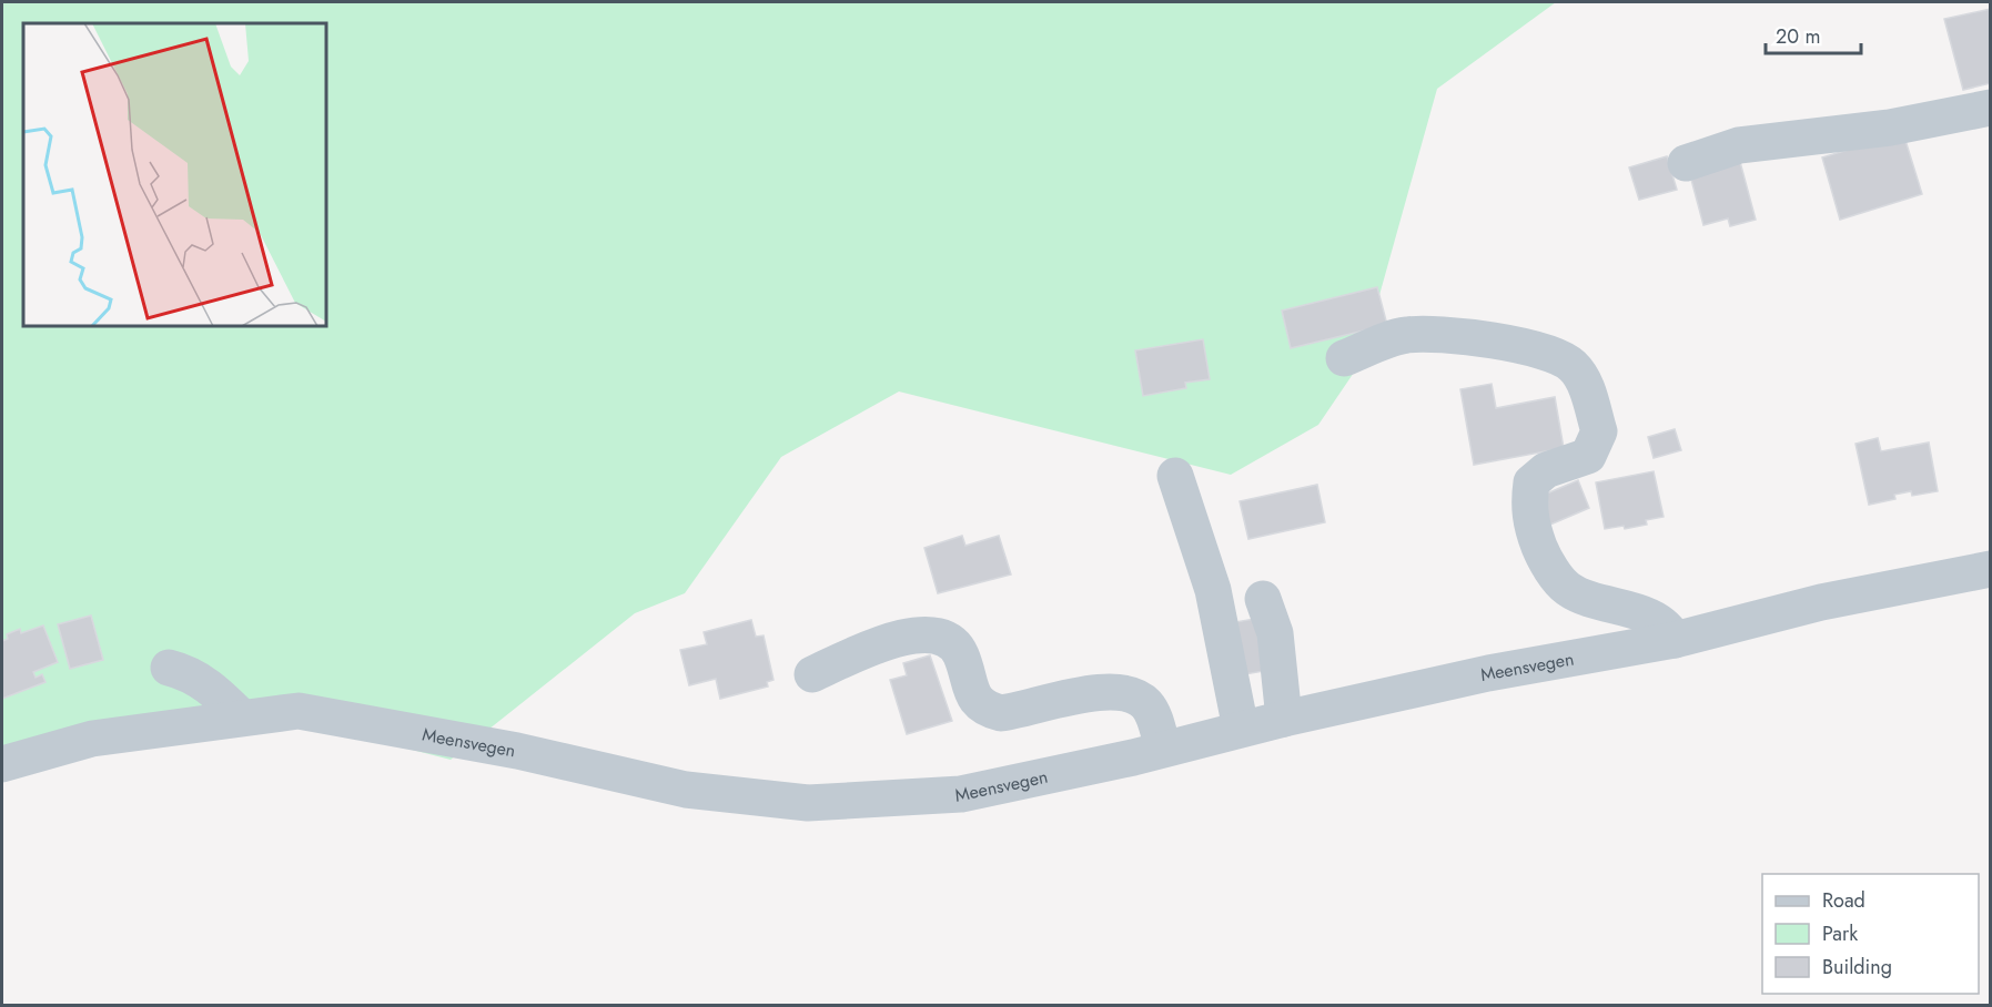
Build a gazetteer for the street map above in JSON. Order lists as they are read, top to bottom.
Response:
{
  "streets": {
    "street": ["Meensvegen"]
  },
  "legend": ["Road", "Park", "Building"],
  "scale_bar": "20 m"
}
